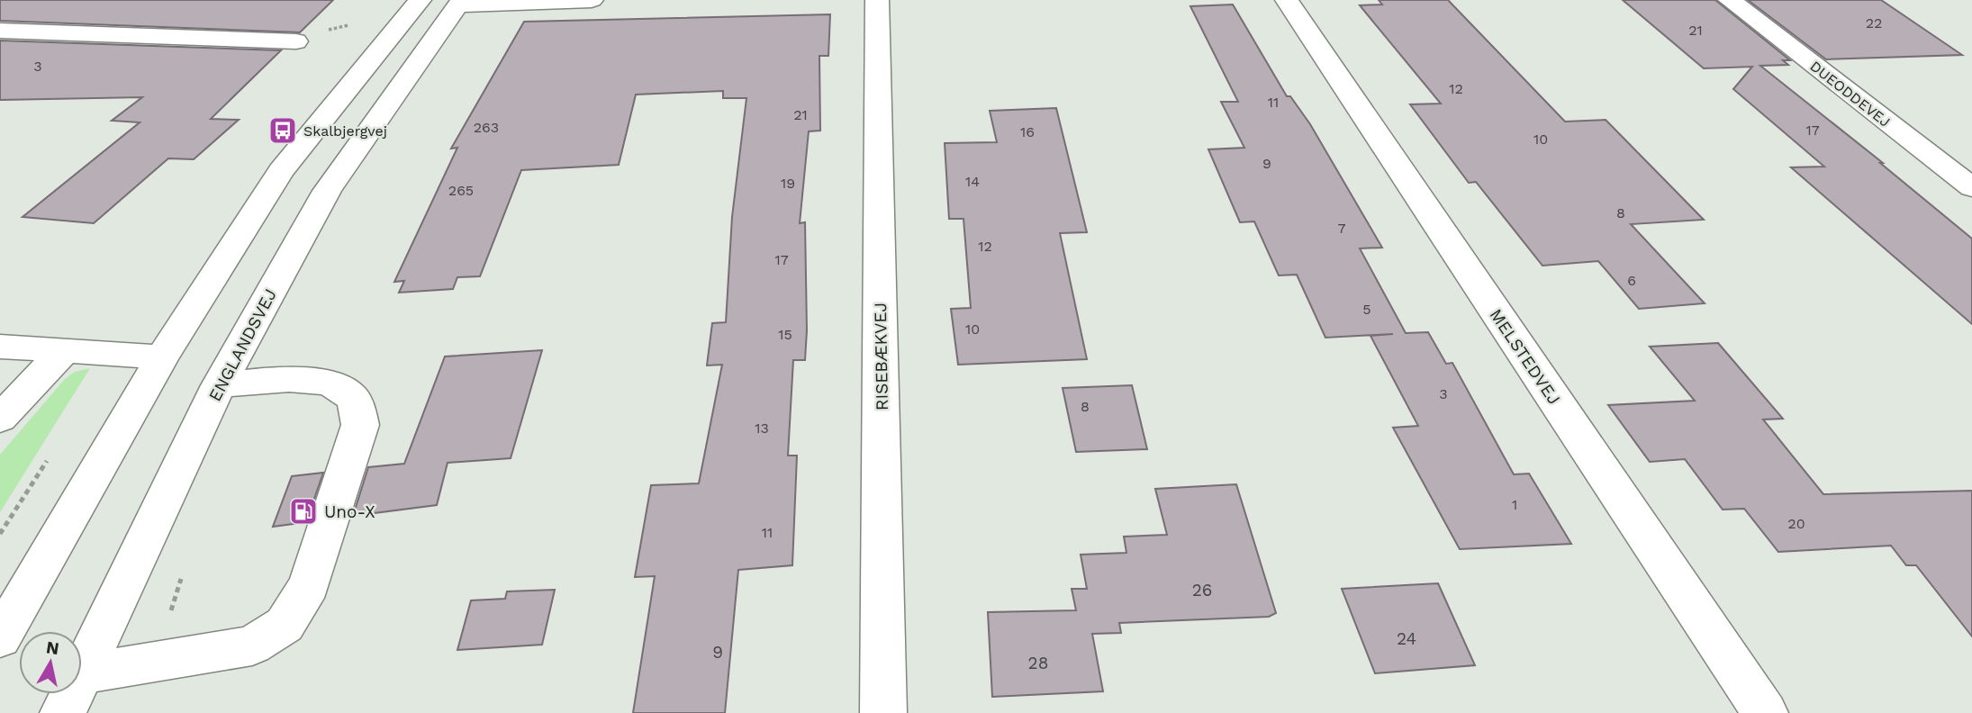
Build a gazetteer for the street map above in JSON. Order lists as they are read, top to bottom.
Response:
{
  "streets": {
    "street": [
      "DUEODDEVEJ",
      "ENGLANDSVEJ",
      "RISEBÆKVEJ",
      "MELSTEDVEJ"
    ]
  },
  "places": {
    "bus stop": ["Skalbjergvej"],
    "fuel station": ["Uno-X"]
  },
  "house_numbers": [
    "22",
    "21",
    "3",
    "12",
    "11",
    "21",
    "263",
    "17",
    "16",
    "10",
    "9",
    "14",
    "19",
    "265",
    "8",
    "7",
    "12",
    "17",
    "6",
    "5",
    "10",
    "15",
    "3",
    "8",
    "13",
    "1",
    "20",
    "11",
    "26",
    "24",
    "9",
    "28"
  ],
  "north": "top"
}
